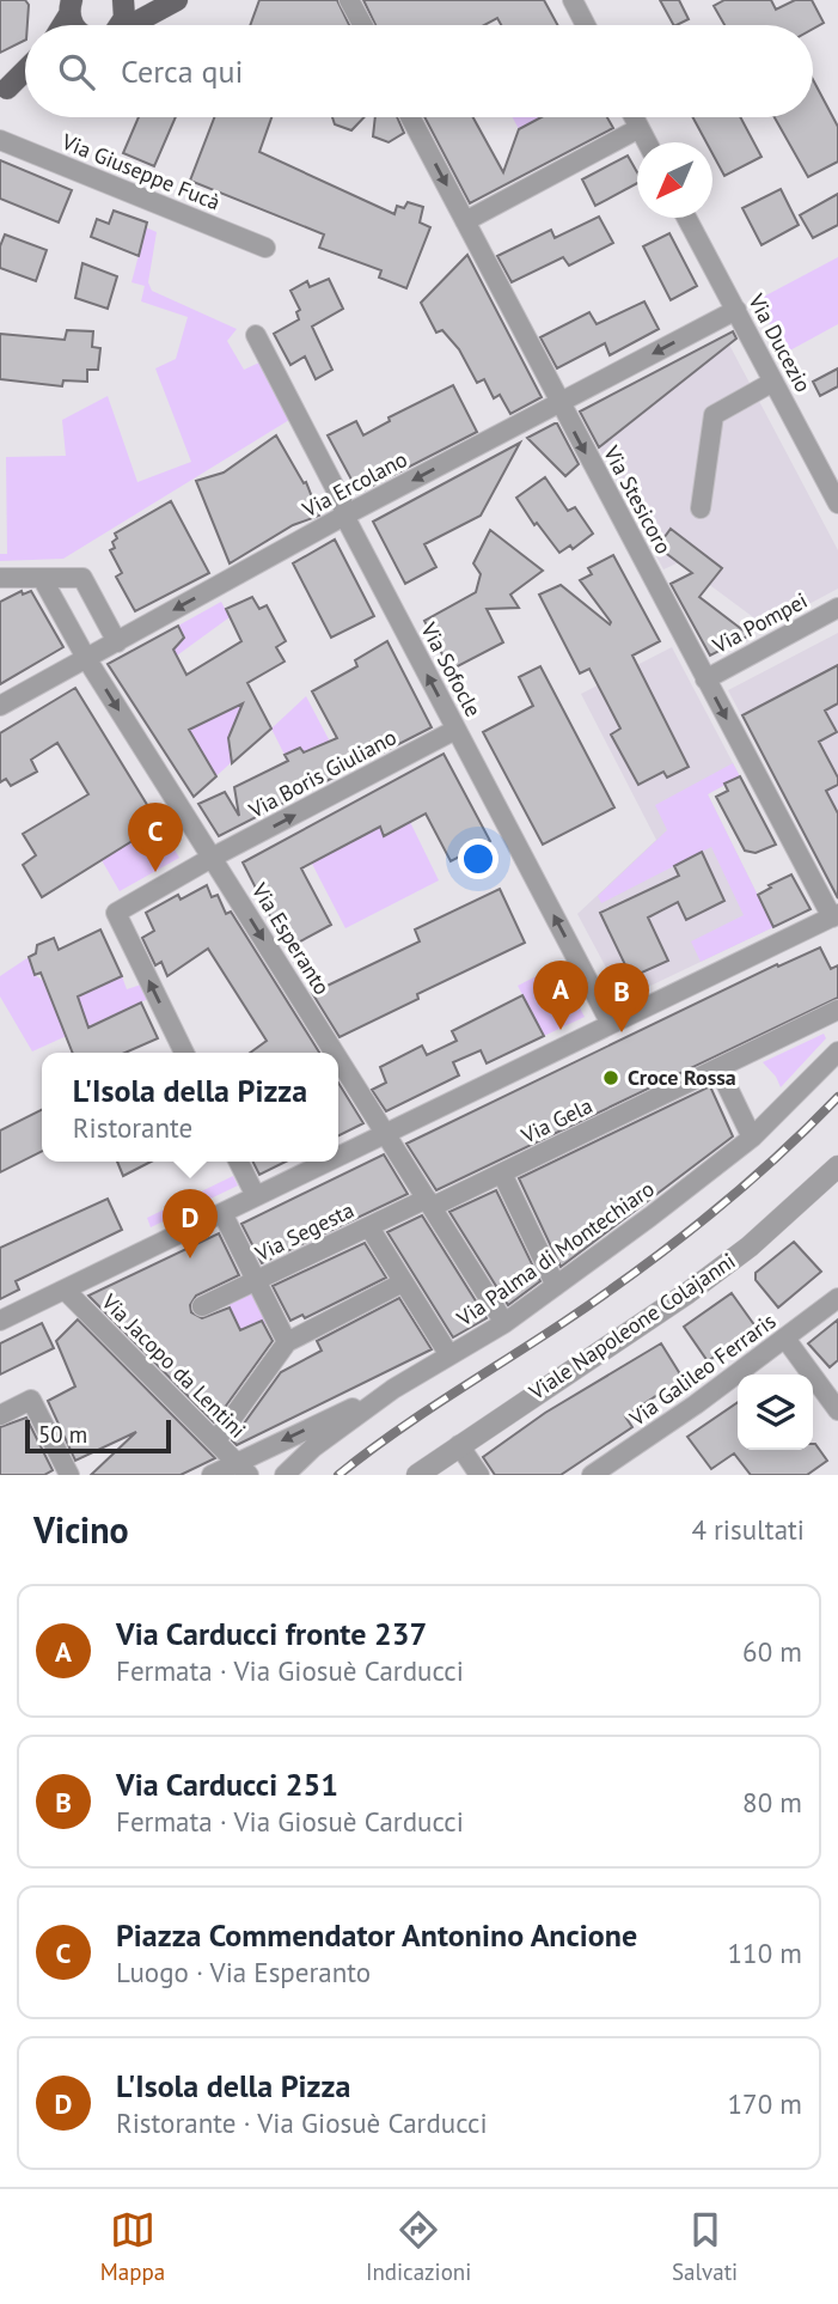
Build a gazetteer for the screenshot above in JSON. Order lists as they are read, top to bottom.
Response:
{
  "streets": {
    "street": [
      "Via Giuseppe Fucà",
      "Via Ducezio",
      "Via Ercolano",
      "Via Stesicoro",
      "Via Pompei",
      "Via Sofocle",
      "Via Boris Giuliano",
      "Via Esperanto",
      "Via Gela",
      "Via Segesta",
      "Via Palma di Montechiaro",
      "Viale Napoleone Colajanni",
      "Via Jacopo da Lentini",
      "Via Galileo Ferraris"
    ]
  },
  "crossings": [
    ["Via Ducezio", "Via Ercolano"],
    ["Via Ercolano", "Via Stesicoro"],
    ["Via Ercolano", "Via Sofocle"],
    ["Via Ercolano", "Via Esperanto"],
    ["Via Stesicoro", "Via Pompei"],
    ["Via Sofocle", "Via Boris Giuliano"],
    ["Via Boris Giuliano", "Via Esperanto"],
    ["Via Esperanto", "Via Gela"],
    ["Via Esperanto", "Via Segesta"],
    ["Via Esperanto", "Via Palma di Montechiaro"],
    ["Via Gela", "Via Segesta"]
  ],
  "one_way": [
    "Via Ercolano",
    "Via Stesicoro",
    "Via Sofocle",
    "Via Esperanto"
  ],
  "places": ["Croce Rossa"],
  "scale_bar": "50 m",
  "north": "bottom left",
  "page": {
    "search": "Cerca qui",
    "pins": [
      "C",
      "A",
      "B",
      "D"
    ],
    "popup": ["L'Isola della Pizza", "Ristorante"],
    "scale": "50 m",
    "heading": ["Vicino", "4 risultati"],
    "list": [
      {
        "mark": "A",
        "name": "Via Carducci fronte 237",
        "note": "Fermata · Via Giosuè Carducci",
        "value": "60 m"
      },
      {
        "mark": "B",
        "name": "Via Carducci 251",
        "note": "Fermata · Via Giosuè Carducci",
        "value": "80 m"
      },
      {
        "mark": "C",
        "name": "Piazza Commendator Antonino Ancione",
        "note": "Luogo · Via Esperanto",
        "value": "110 m"
      },
      {
        "mark": "D",
        "name": "L'Isola della Pizza",
        "note": "Ristorante · Via Giosuè Carducci",
        "value": "170 m"
      }
    ],
    "nav": ["Mappa", "Indicazioni", "Salvati"]
  }
}
